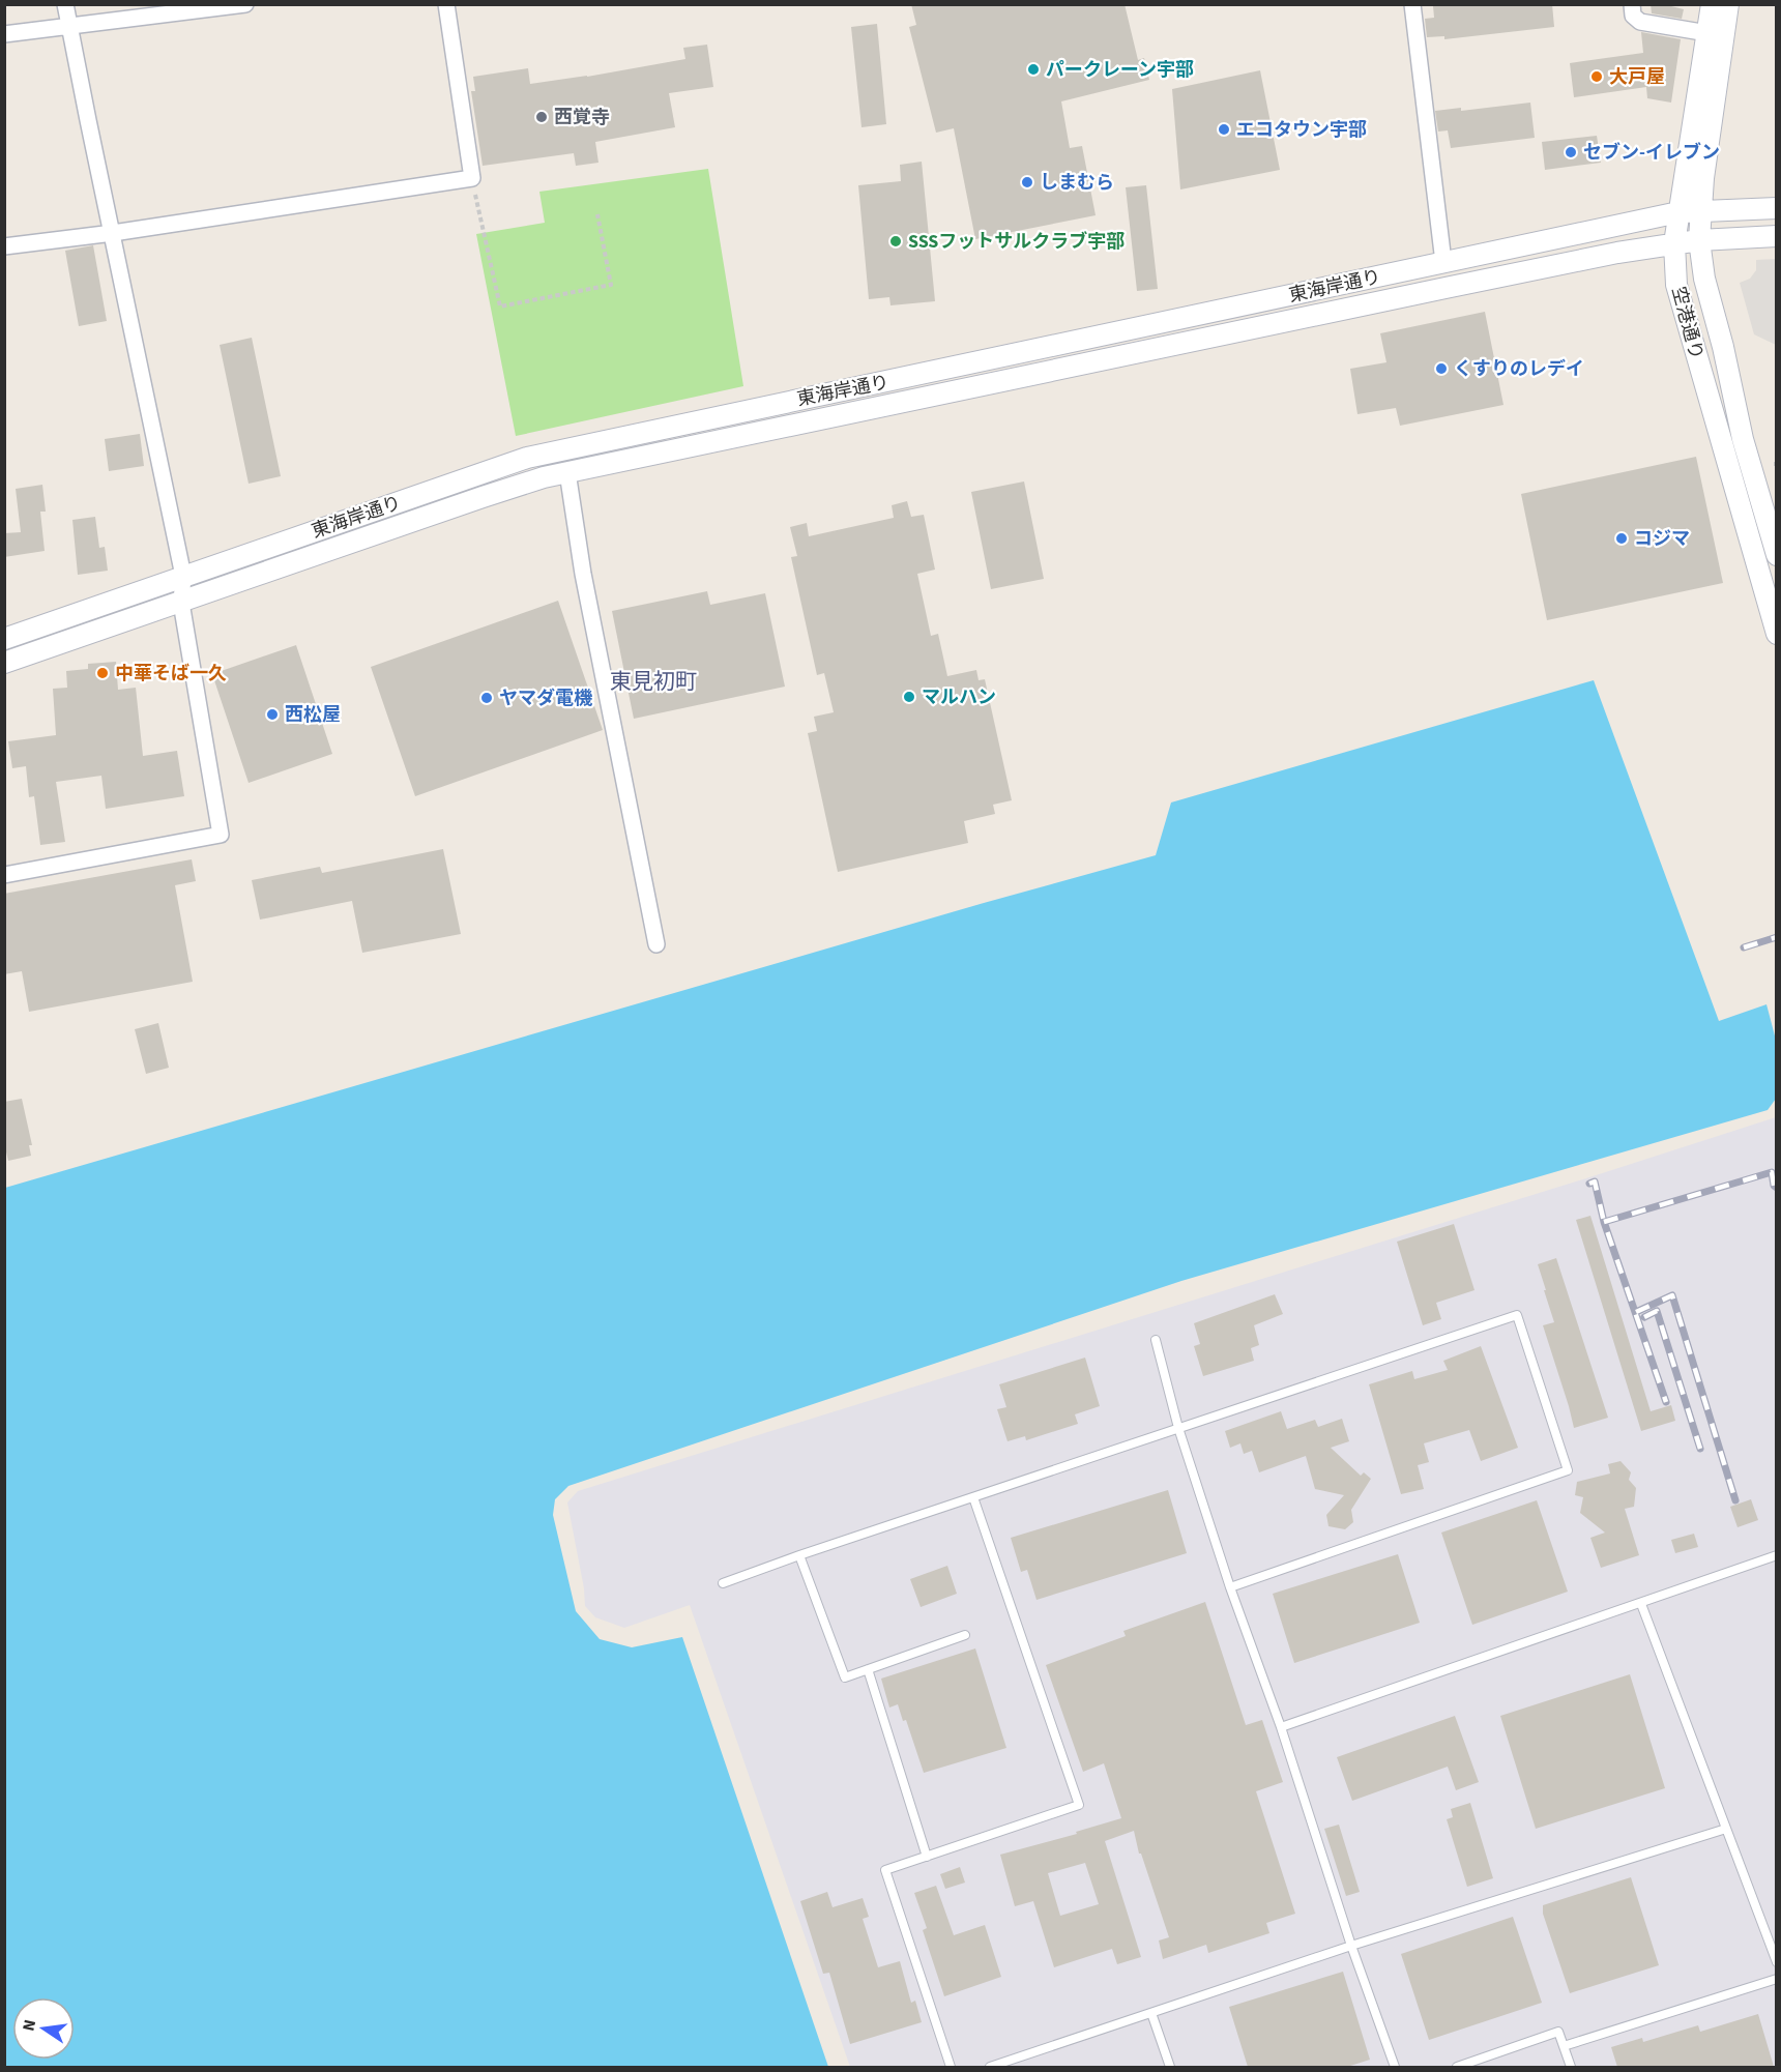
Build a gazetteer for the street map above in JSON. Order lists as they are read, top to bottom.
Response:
{
  "streets": {
    "street": ["東海岸通り", "空港通り"]
  },
  "crossings": [
    ["東海岸通り", "空港通り"]
  ],
  "districts": ["東見初町"],
  "places": [
    "パークレーン宇部",
    "大戸屋",
    "西覚寺",
    "エコタウン宇部",
    "セブン-イレブン",
    "しまむら",
    "SSSフットサルクラブ宇部",
    "くすりのレデイ",
    "コジマ",
    "中華そば一久",
    "マルハン",
    "ヤマダ電機",
    "西松屋"
  ],
  "north": "left"
}
